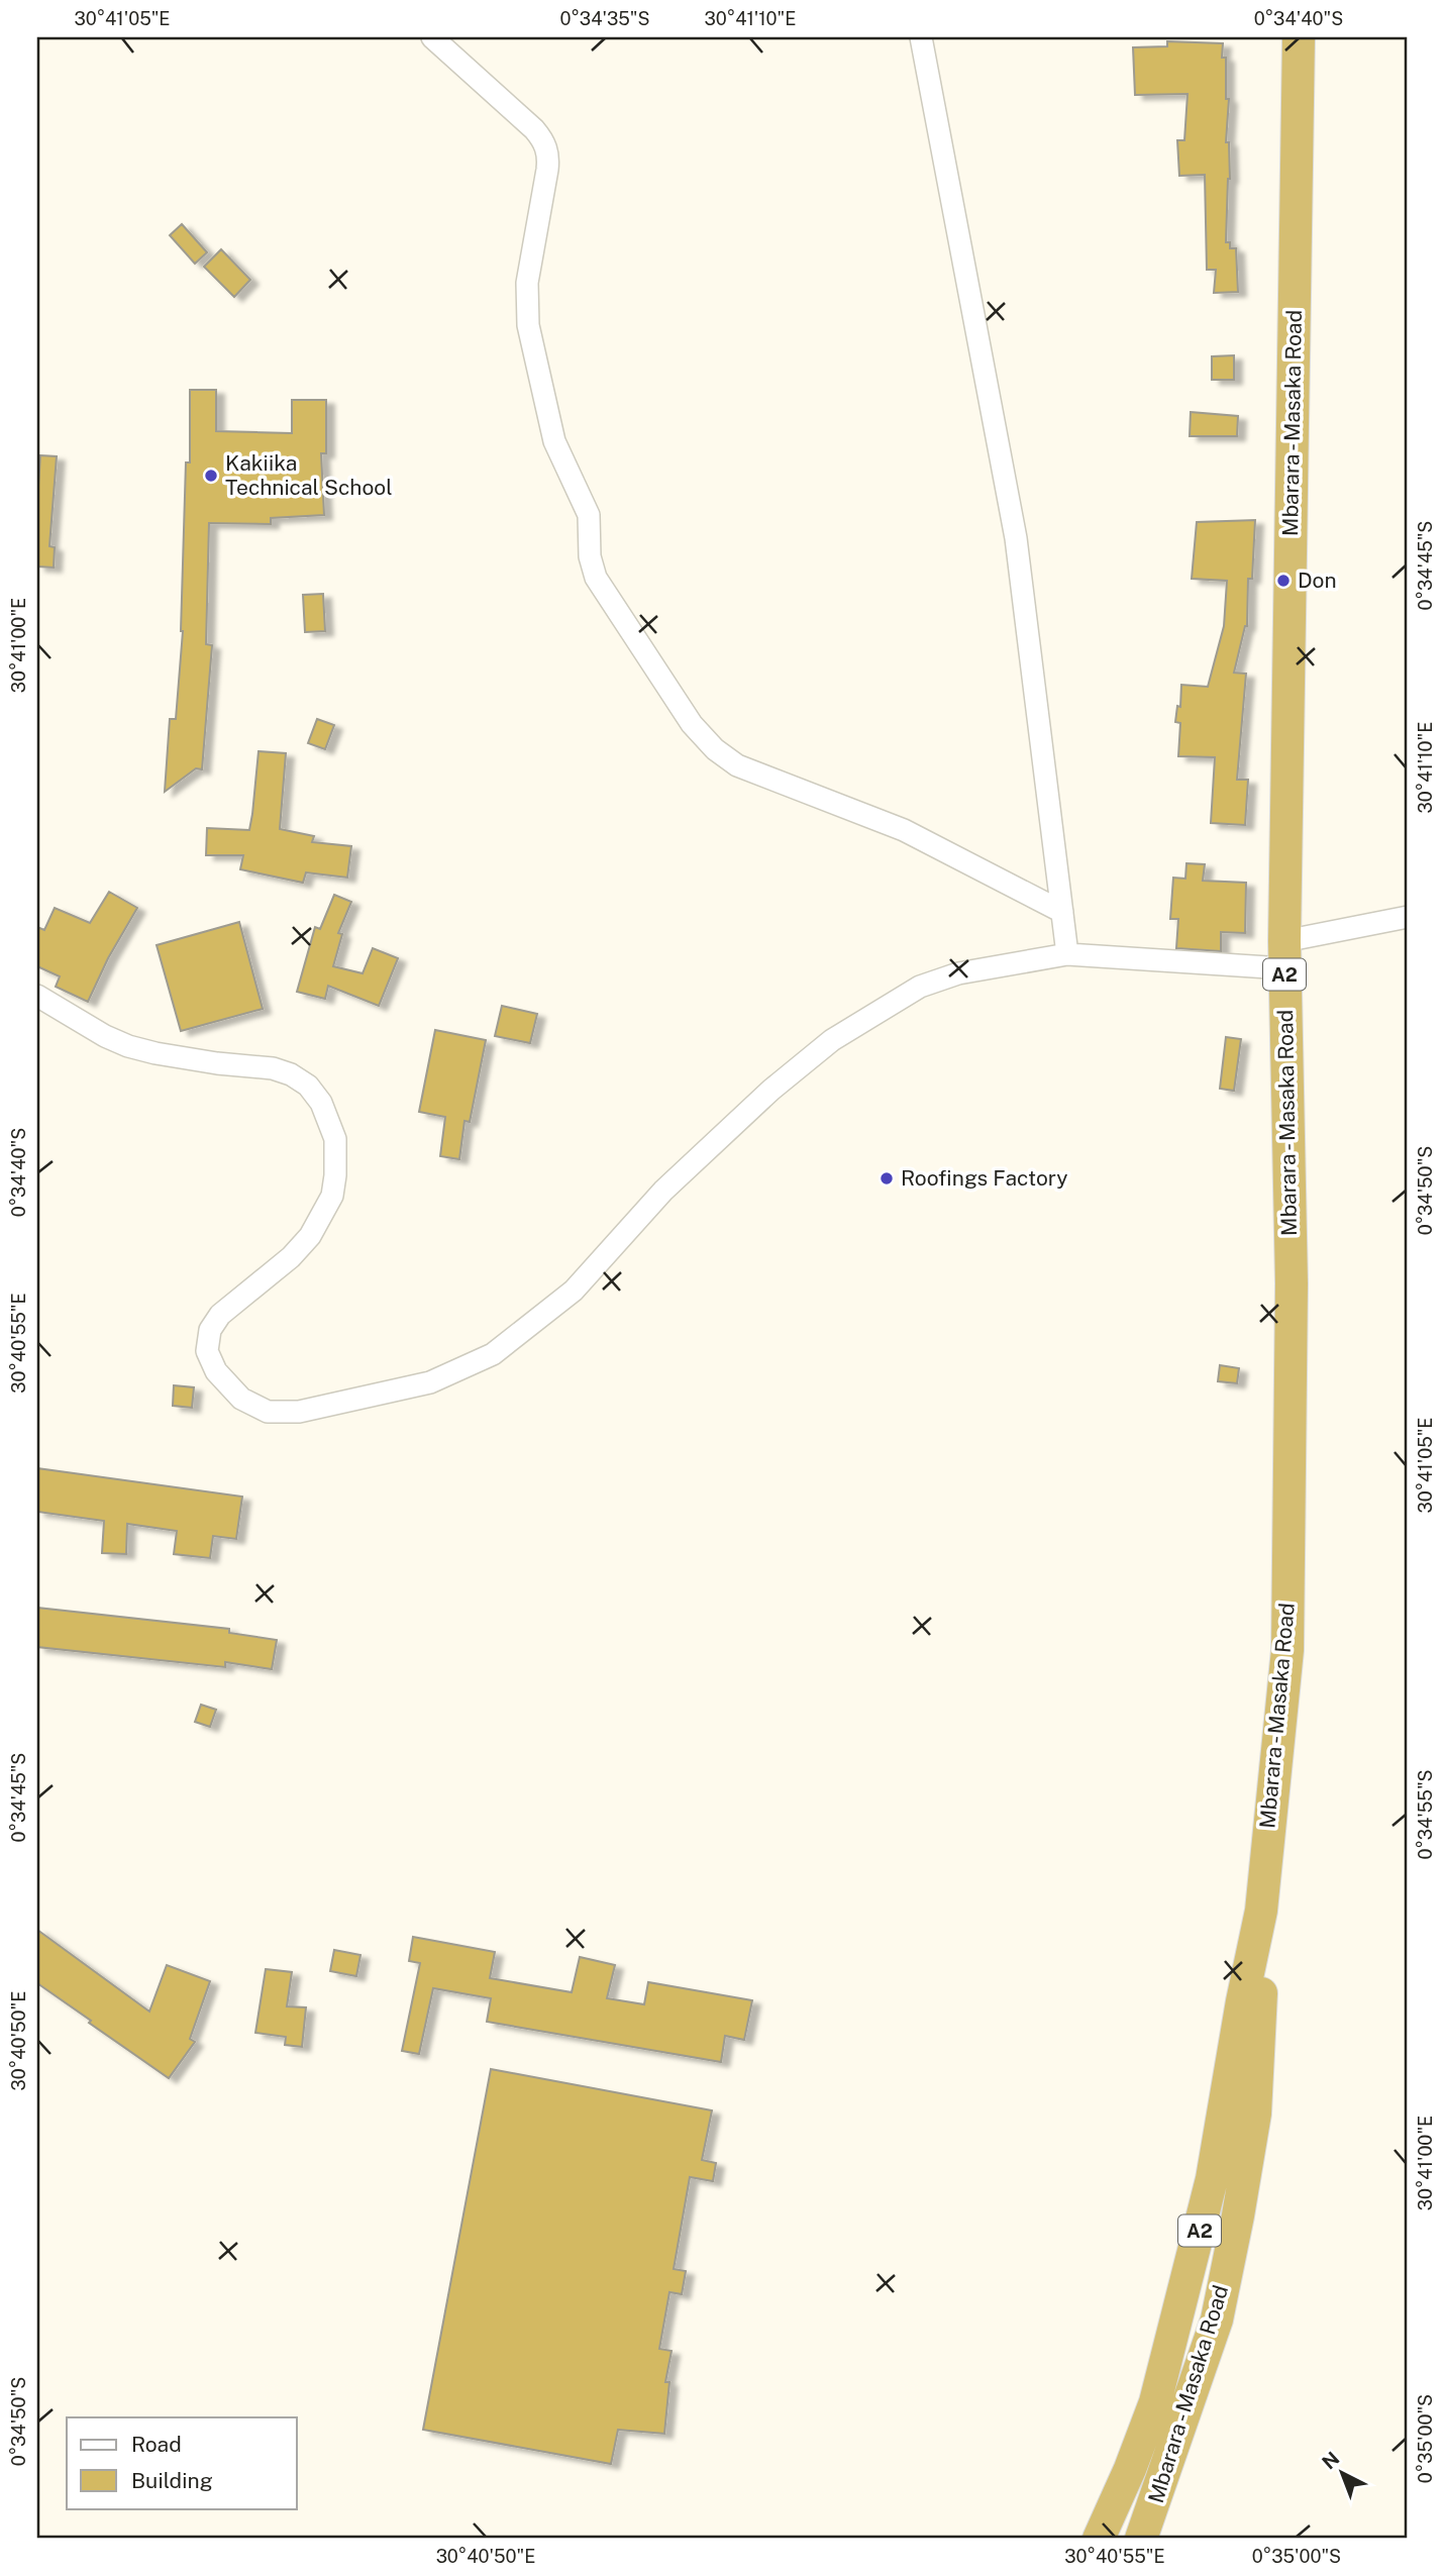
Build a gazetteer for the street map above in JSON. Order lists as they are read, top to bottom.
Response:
{
  "streets": {
    "highway": ["Mbarara - Masaka Road", "A2"]
  },
  "places": ["Kakiika Technical School", "Don", "Roofings Factory"],
  "legend": ["Road", "Building"],
  "north": "top left",
  "coordinates": [
    "30°41'05\"E",
    "0°34'35\"S",
    "30°41'10\"E",
    "0°34'40\"S",
    "0°34'45\"S",
    "30°41'00\"E",
    "0°34'50\"S",
    "30°40'55\"E",
    "0°34'55\"S",
    "30°40'50\"E",
    "0°35'00\"S"
  ]
}
